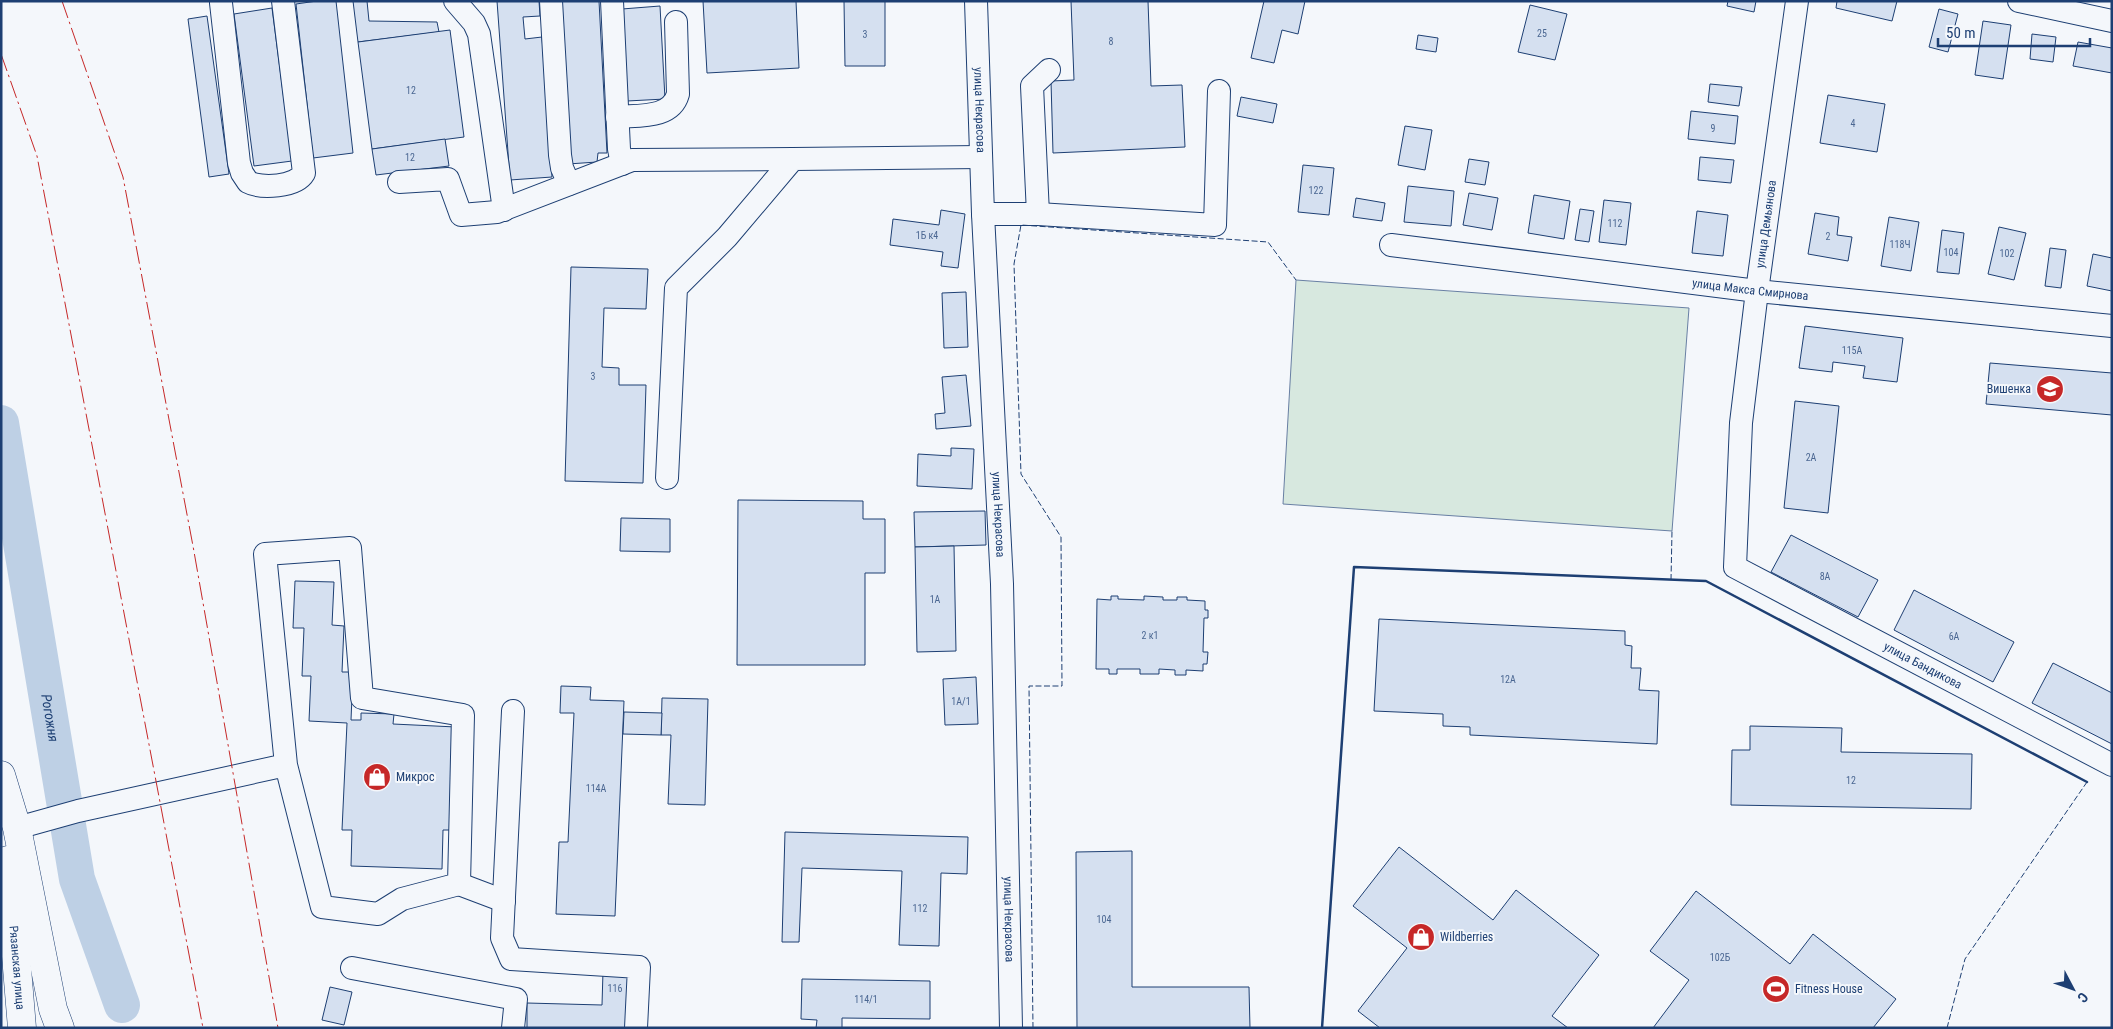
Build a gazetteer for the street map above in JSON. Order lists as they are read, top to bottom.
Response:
{
  "streets": {
    "main road": ["Рязанская улица"],
    "street": [
      "улица Некрасова",
      "улица Демьянова",
      "улица Макса Смирнова",
      "улица Бандикова"
    ]
  },
  "crossings": [
    ["улица Демьянова", "улица Макса Смирнова"],
    ["улица Демьянова", "улица Бандикова"]
  ],
  "water": ["Рогожня"],
  "places": {
    "school or university": ["Вишенка"],
    "shop": ["Микрос", "Wildberries"],
    "sports": ["Fitness House"]
  },
  "house_numbers": [
    "25",
    "3",
    "8",
    "12",
    "4",
    "9",
    "12",
    "122",
    "112",
    "1Б к4",
    "2",
    "118Ч",
    "104",
    "102",
    "115А",
    "3",
    "2А",
    "8А",
    "1А",
    "2 к1",
    "6А",
    "12А",
    "1А/1",
    "12",
    "114А",
    "112",
    "104",
    "102Б",
    "116",
    "114/1"
  ],
  "scale_bar": "50 m",
  "north": "bottom right"
}
